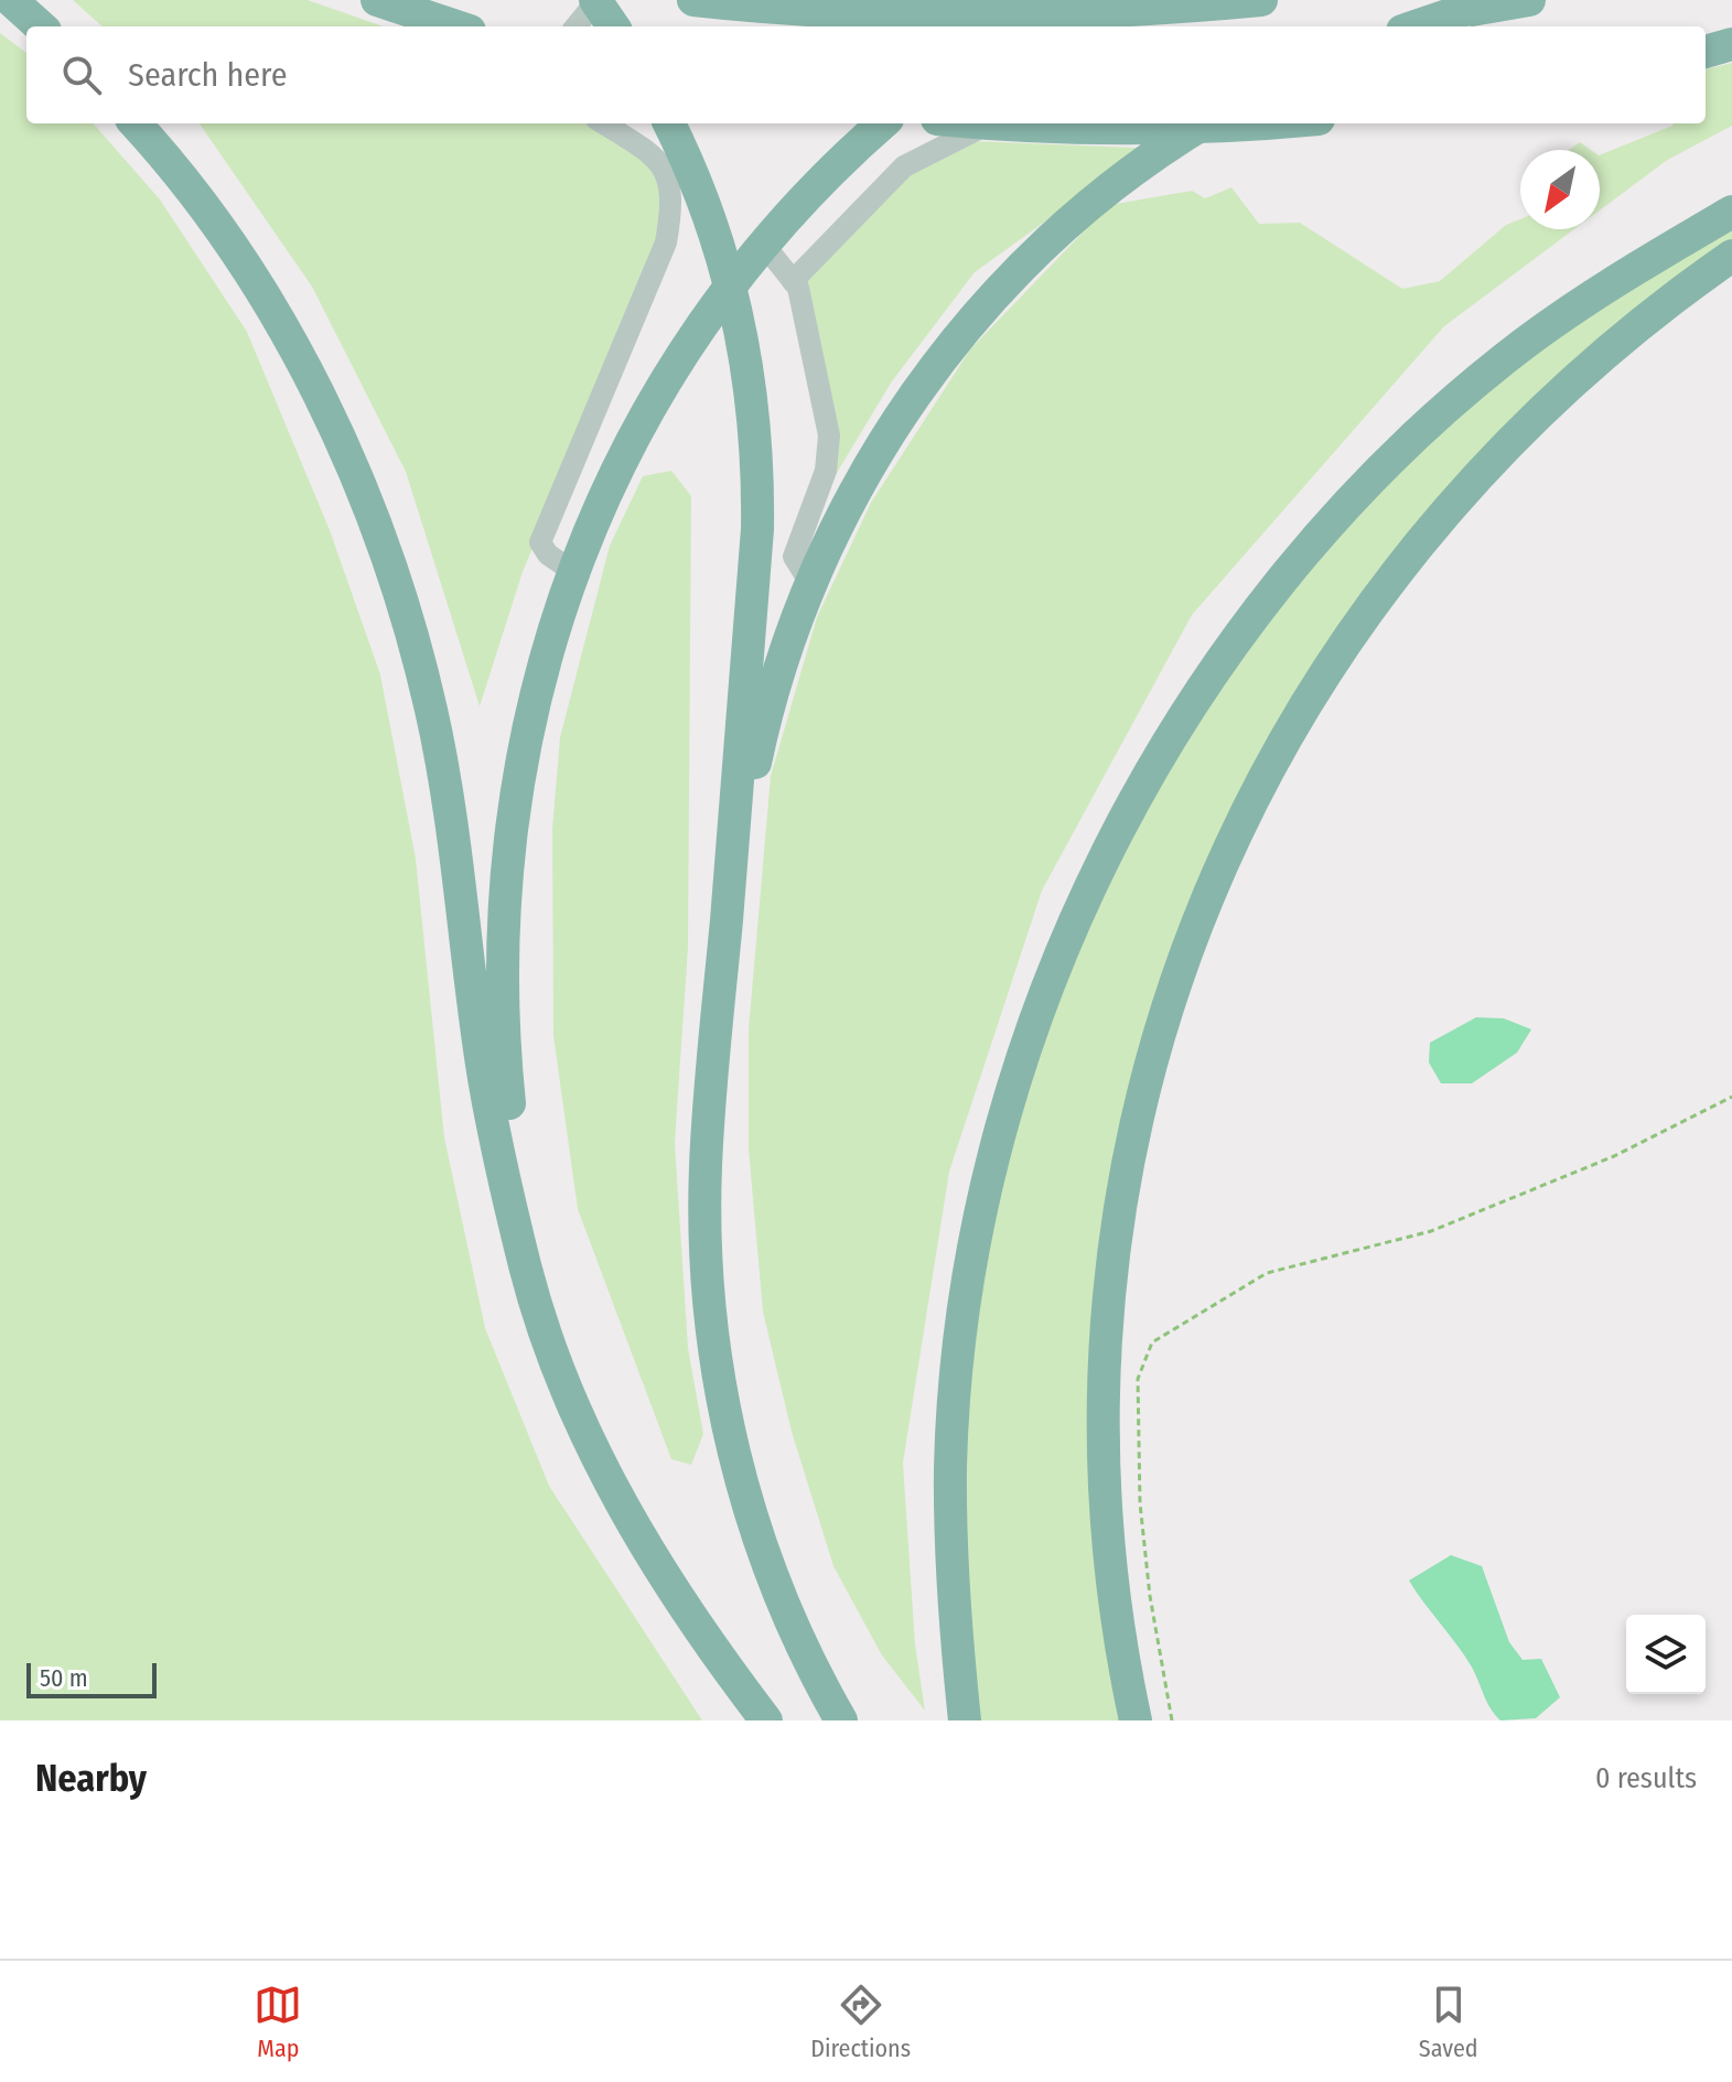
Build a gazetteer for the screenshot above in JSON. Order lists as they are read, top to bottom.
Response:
{
  "scale_bar": "50 m",
  "north": "bottom left",
  "page": {
    "search": "Search here",
    "scale": "50 m",
    "heading": ["Nearby", "0 results"],
    "nav": ["Map", "Directions", "Saved"]
  }
}
